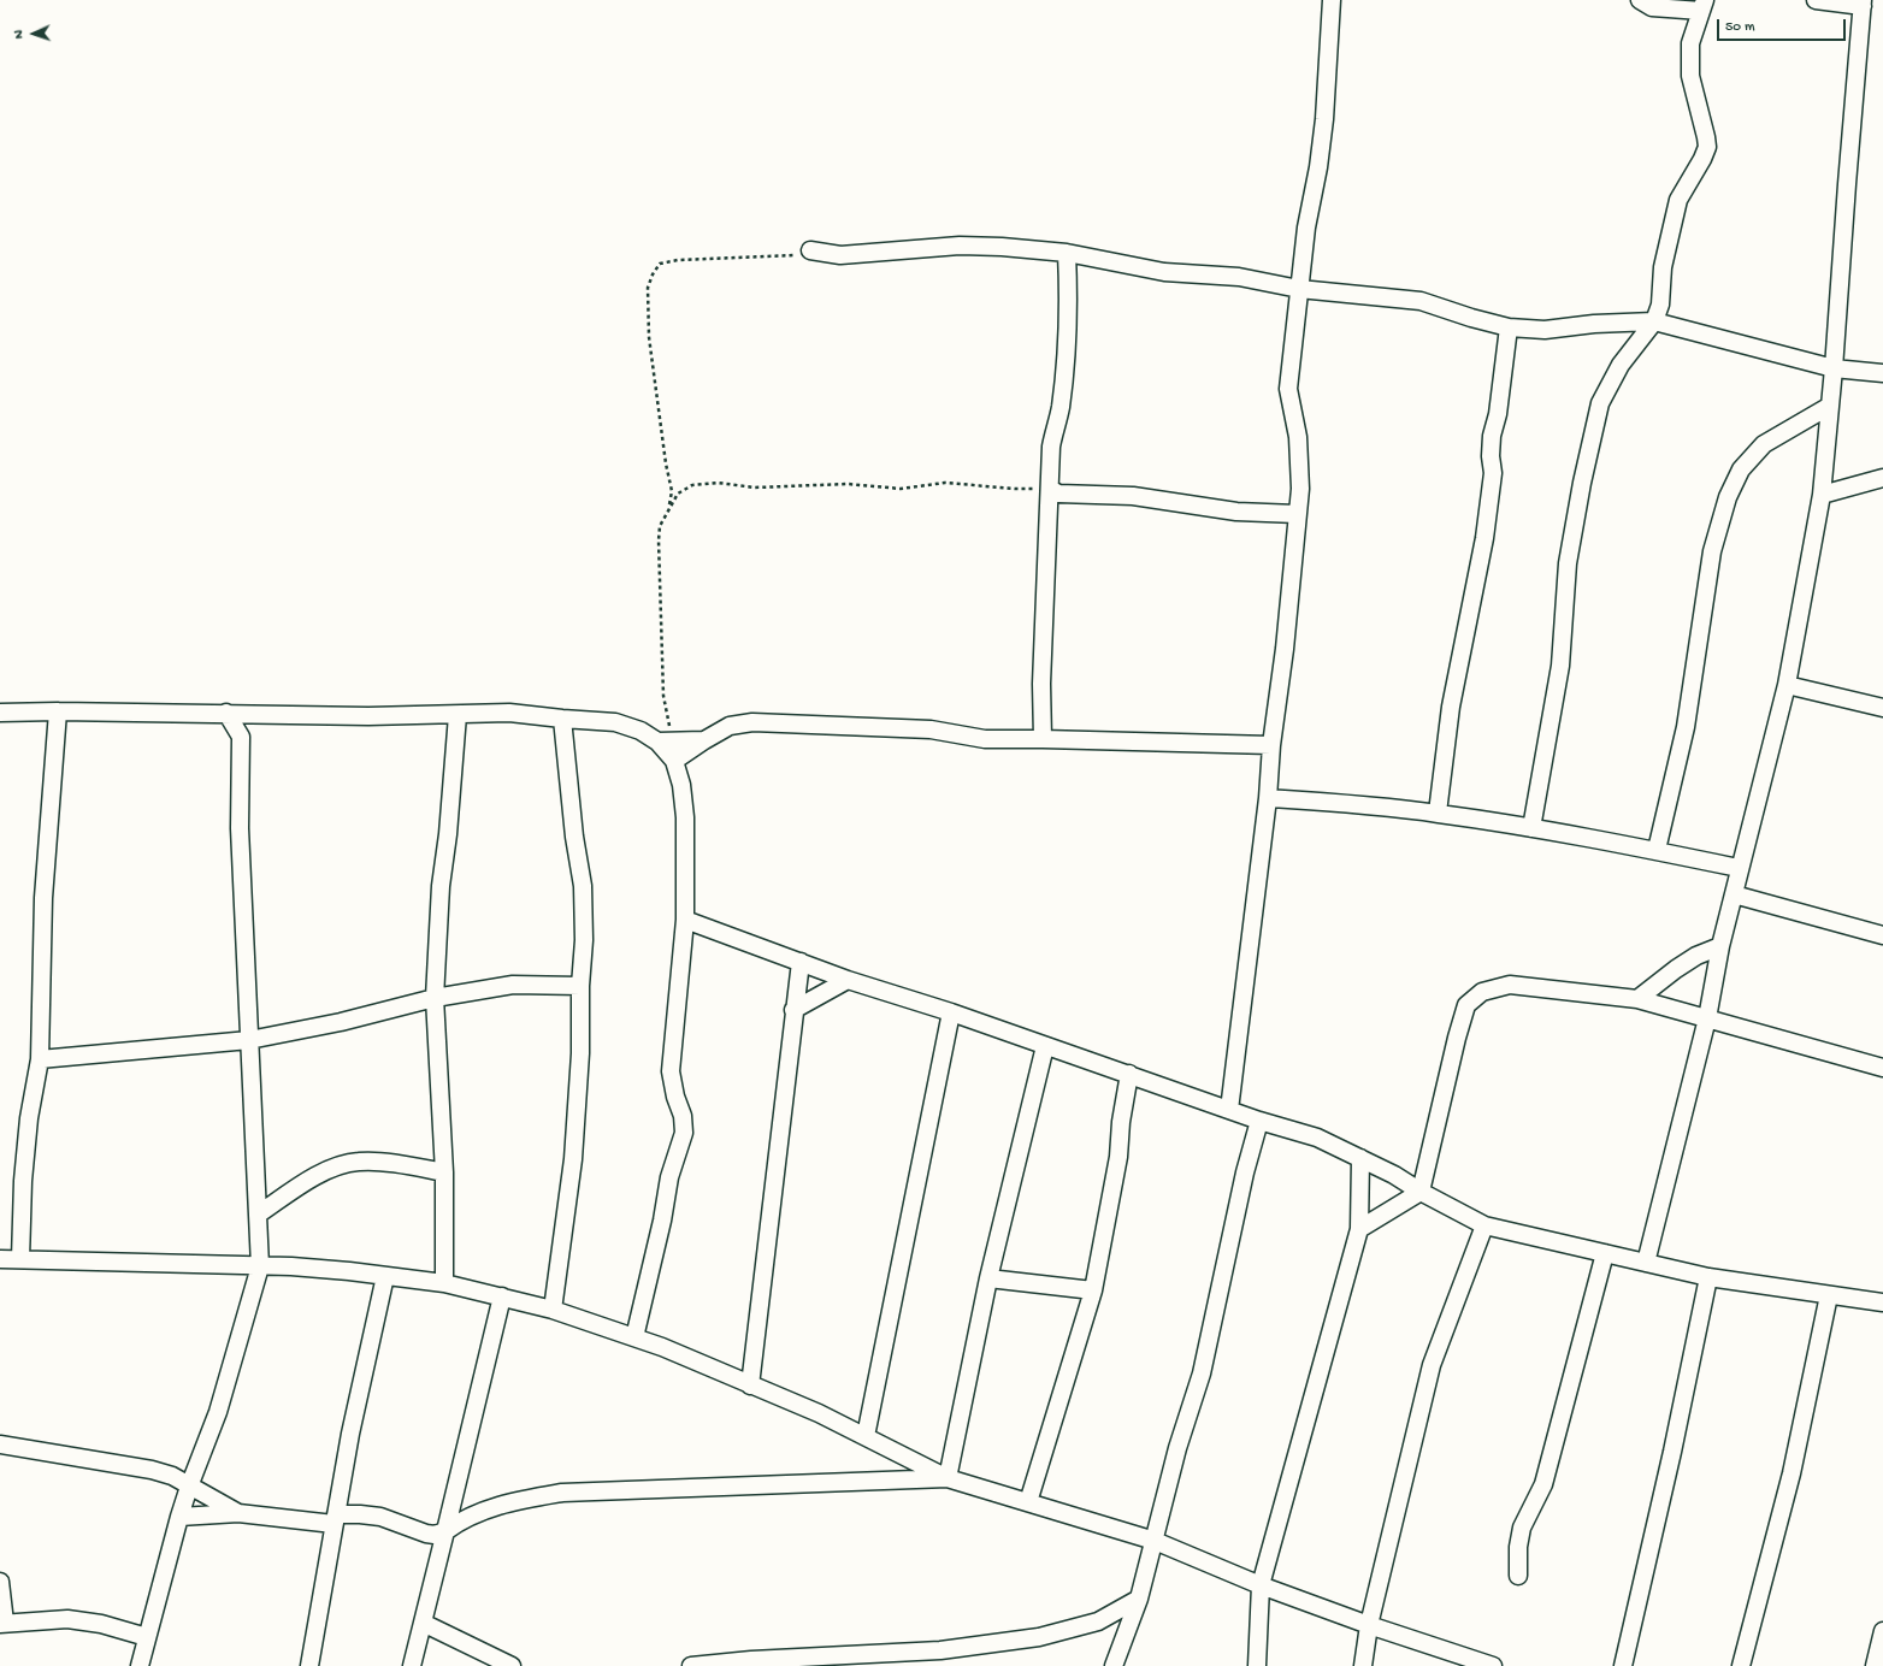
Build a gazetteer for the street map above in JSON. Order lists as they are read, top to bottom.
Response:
{
  "scale_bar": "50 m",
  "north": "left"
}
